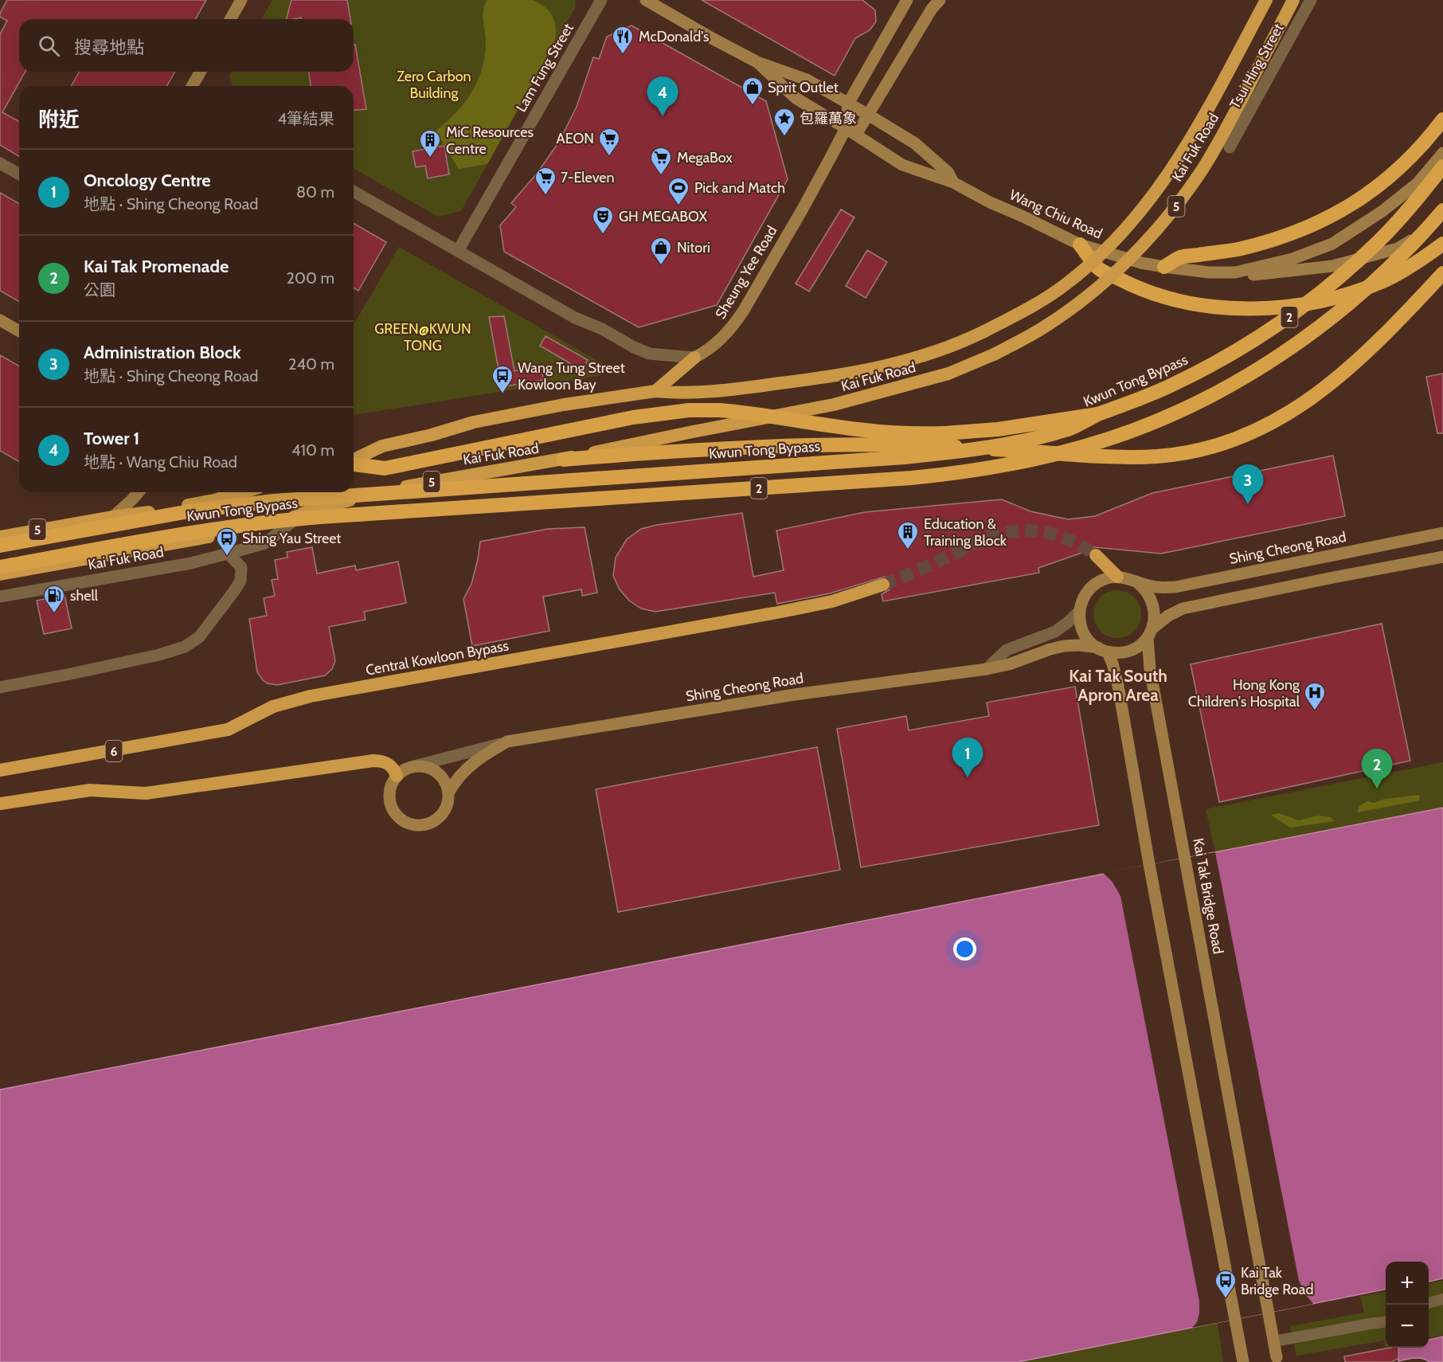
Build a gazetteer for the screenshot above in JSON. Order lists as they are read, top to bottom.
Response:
{
  "streets": {
    "highway": [
      "Kai Fuk Road",
      "5",
      "2",
      "Kwun Tong Bypass",
      "Central Kowloon Bypass",
      "6"
    ],
    "main road": [
      "Wang Chiu Road",
      "Sheung Yee Road",
      "Shing Cheong Road",
      "Kai Tak Bridge Road"
    ],
    "street": ["Tsui Hing Street", "Lam Fung Street"]
  },
  "crossings": [
    ["Wang Chiu Road", "Sheung Yee Road"],
    ["Shing Cheong Road", "Kai Tak Bridge Road"]
  ],
  "districts": ["Kai Tak South Apron Area"],
  "parks": ["Zero Carbon Building", "GREEN@KWUN TONG"],
  "places": {
    "restaurant": ["McDonald's"],
    "shop": ["Sprit Outlet", "Nitori"],
    "place": ["包羅萬象"],
    "supermarket": ["AEON", "MegaBox", "7-Eleven"],
    "building": ["MiC Resources Centre", "Education & Training Block"],
    "sports": ["Pick and Match"],
    "theatre": ["GH MEGABOX"],
    "bus stop": ["Wang Tung Street Kowloon Bay", "Shing Yau Street", "Kai Tak Bridge Road"],
    "fuel station": ["shell"],
    "hospital": ["Hong Kong Children's Hospital"]
  },
  "page": {
    "search": "搜尋地點",
    "pins": [
      "4",
      "3",
      "1",
      "2"
    ],
    "heading": ["附近", "4筆結果"],
    "list": [
      {
        "mark": "1",
        "name": "Oncology Centre",
        "note": "地點 · Shing Cheong Road",
        "value": "80 m"
      },
      {
        "mark": "2",
        "name": "Kai Tak Promenade",
        "note": "公園",
        "value": "200 m"
      },
      {
        "mark": "3",
        "name": "Administration Block",
        "note": "地點 · Shing Cheong Road",
        "value": "240 m"
      },
      {
        "mark": "4",
        "name": "Tower 1",
        "note": "地點 · Wang Chiu Road",
        "value": "410 m"
      }
    ],
    "map_buttons": ["+", "−"]
  }
}
